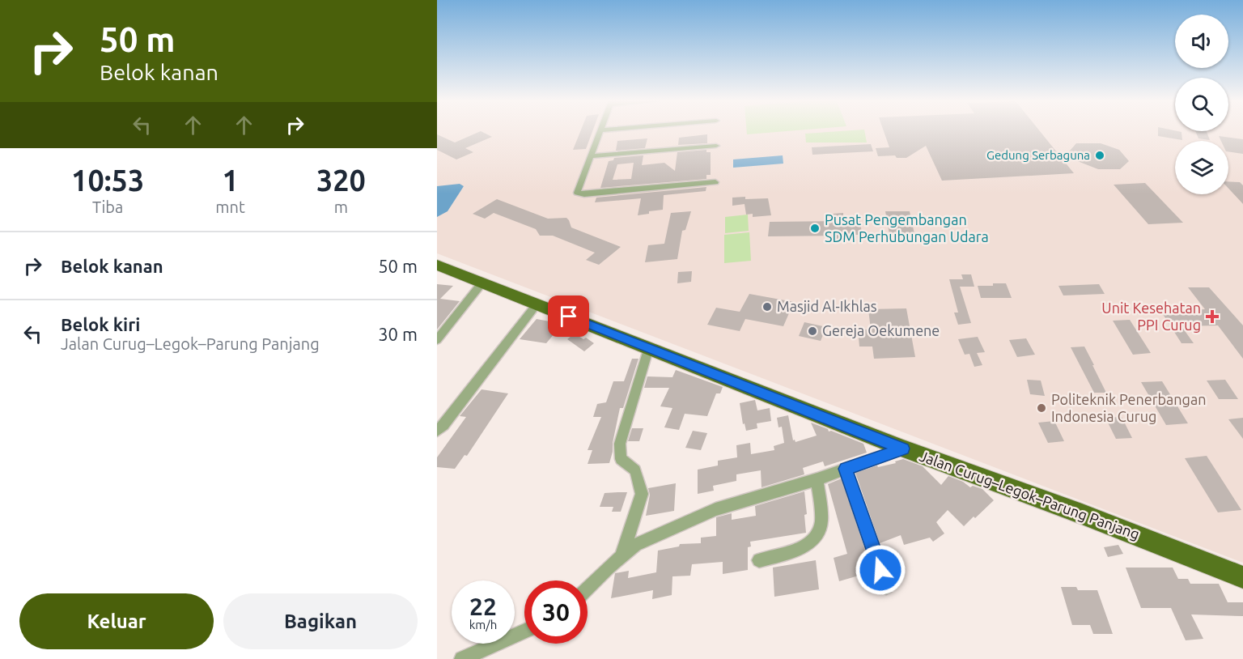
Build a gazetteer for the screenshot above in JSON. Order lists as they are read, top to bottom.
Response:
{
  "streets": {
    "main road": ["Jalan Curug–Legok–Parung Panjang"]
  },
  "places": {
    "other": [
      "Gedung Serbaguna",
      "Pusat Pengembangan SDM Perhubungan Udara",
      "Masjid Al-Ikhlas",
      "Gereja Oekumene",
      "Politeknik Penerbangan Indonesia Curug"
    ],
    "health": ["Unit Kesehatan PPI Curug"]
  },
  "page": {
    "turn": ["50 m", "Belok kanan"],
    "eta": [
      "10:53",
      "Tiba",
      "1",
      "mnt",
      "320",
      "m"
    ],
    "list": [
      {
        "name": "Belok kanan",
        "value": "50 m"
      },
      {
        "name": "Belok kiri",
        "note": "Jalan Curug–Legok–Parung Panjang",
        "value": "30 m"
      }
    ],
    "speed": "22 km/h",
    "limit": "30",
    "buttons": ["Keluar", "Bagikan"]
  }
}
